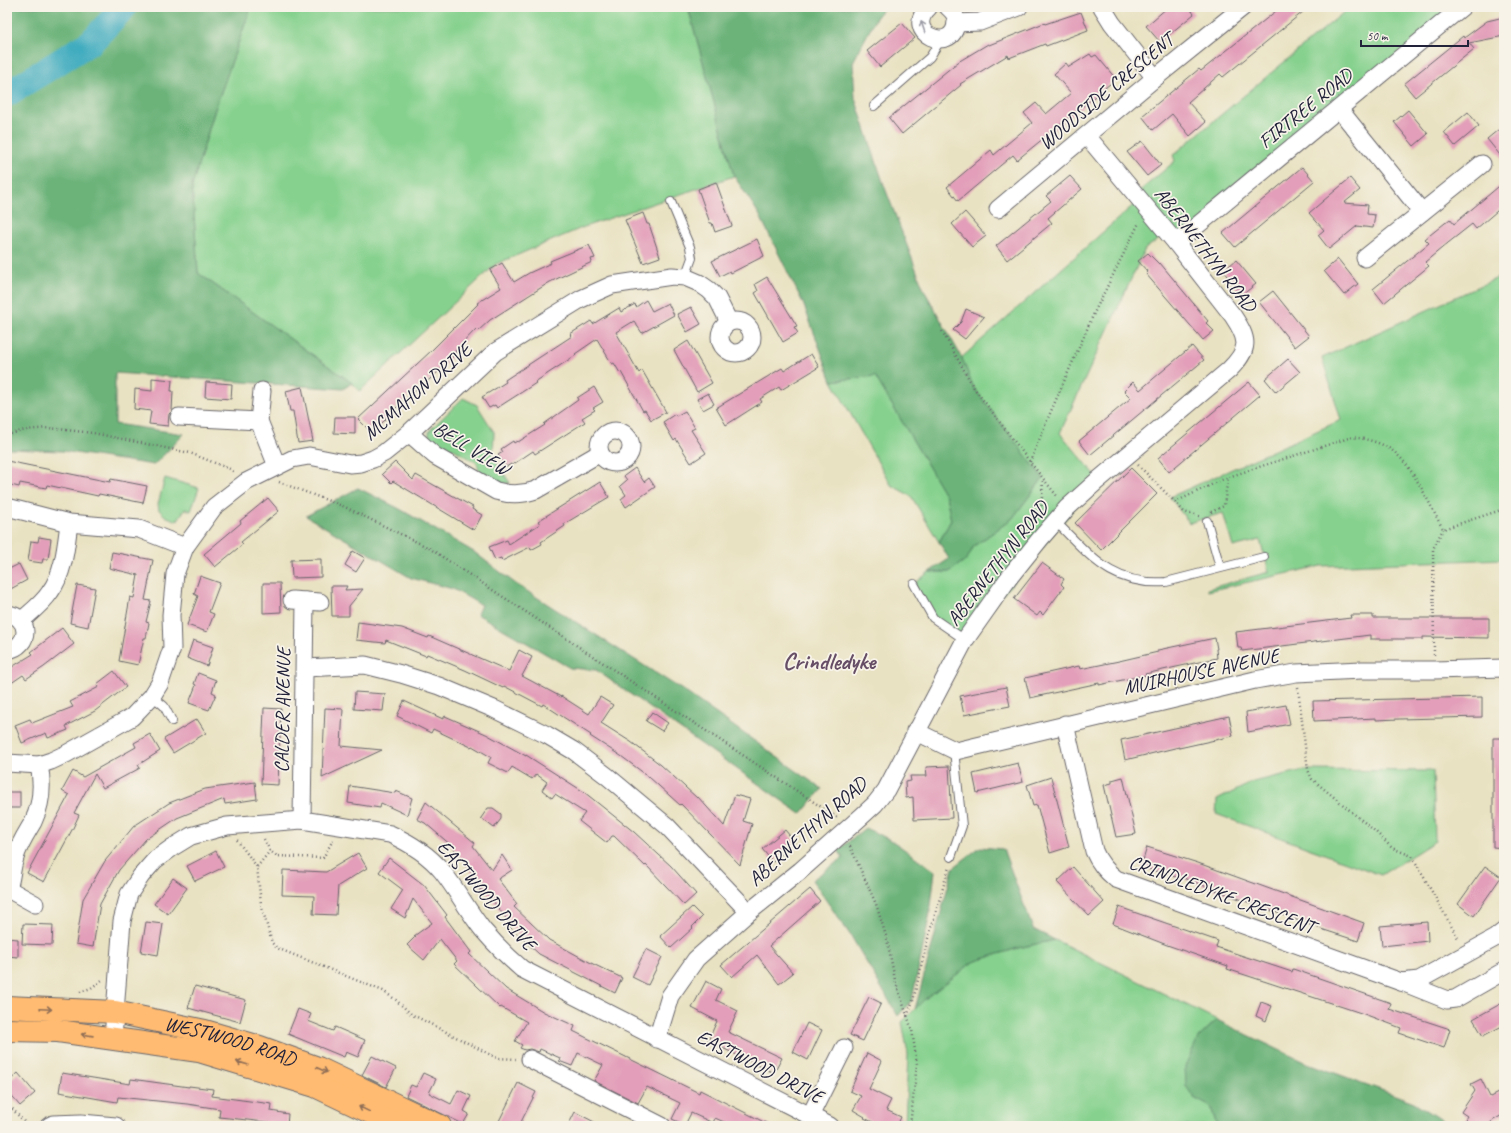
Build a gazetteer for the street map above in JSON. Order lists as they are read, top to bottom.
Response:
{
  "streets": {
    "main road": ["WESTWOOD ROAD"],
    "street": [
      "WOODSIDE CRESCENT",
      "FIRTREE ROAD",
      "ABERNETHYN ROAD",
      "MCMAHON DRIVE",
      "BELL VIEW",
      "MUIRHOUSE AVENUE",
      "CALDER AVENUE",
      "CRINDLEDYKE CRESCENT",
      "EASTWOOD DRIVE"
    ]
  },
  "crossings": [
    ["WOODSIDE CRESCENT", "ABERNETHYN ROAD"],
    ["FIRTREE ROAD", "ABERNETHYN ROAD"],
    ["ABERNETHYN ROAD", "EASTWOOD DRIVE"],
    ["MCMAHON DRIVE", "BELL VIEW"],
    ["MUIRHOUSE AVENUE", "CRINDLEDYKE CRESCENT"],
    ["CALDER AVENUE", "EASTWOOD DRIVE"],
    ["EASTWOOD DRIVE", "WESTWOOD ROAD"]
  ],
  "districts": ["Crindledyke"],
  "scale_bar": "50 m"
}
